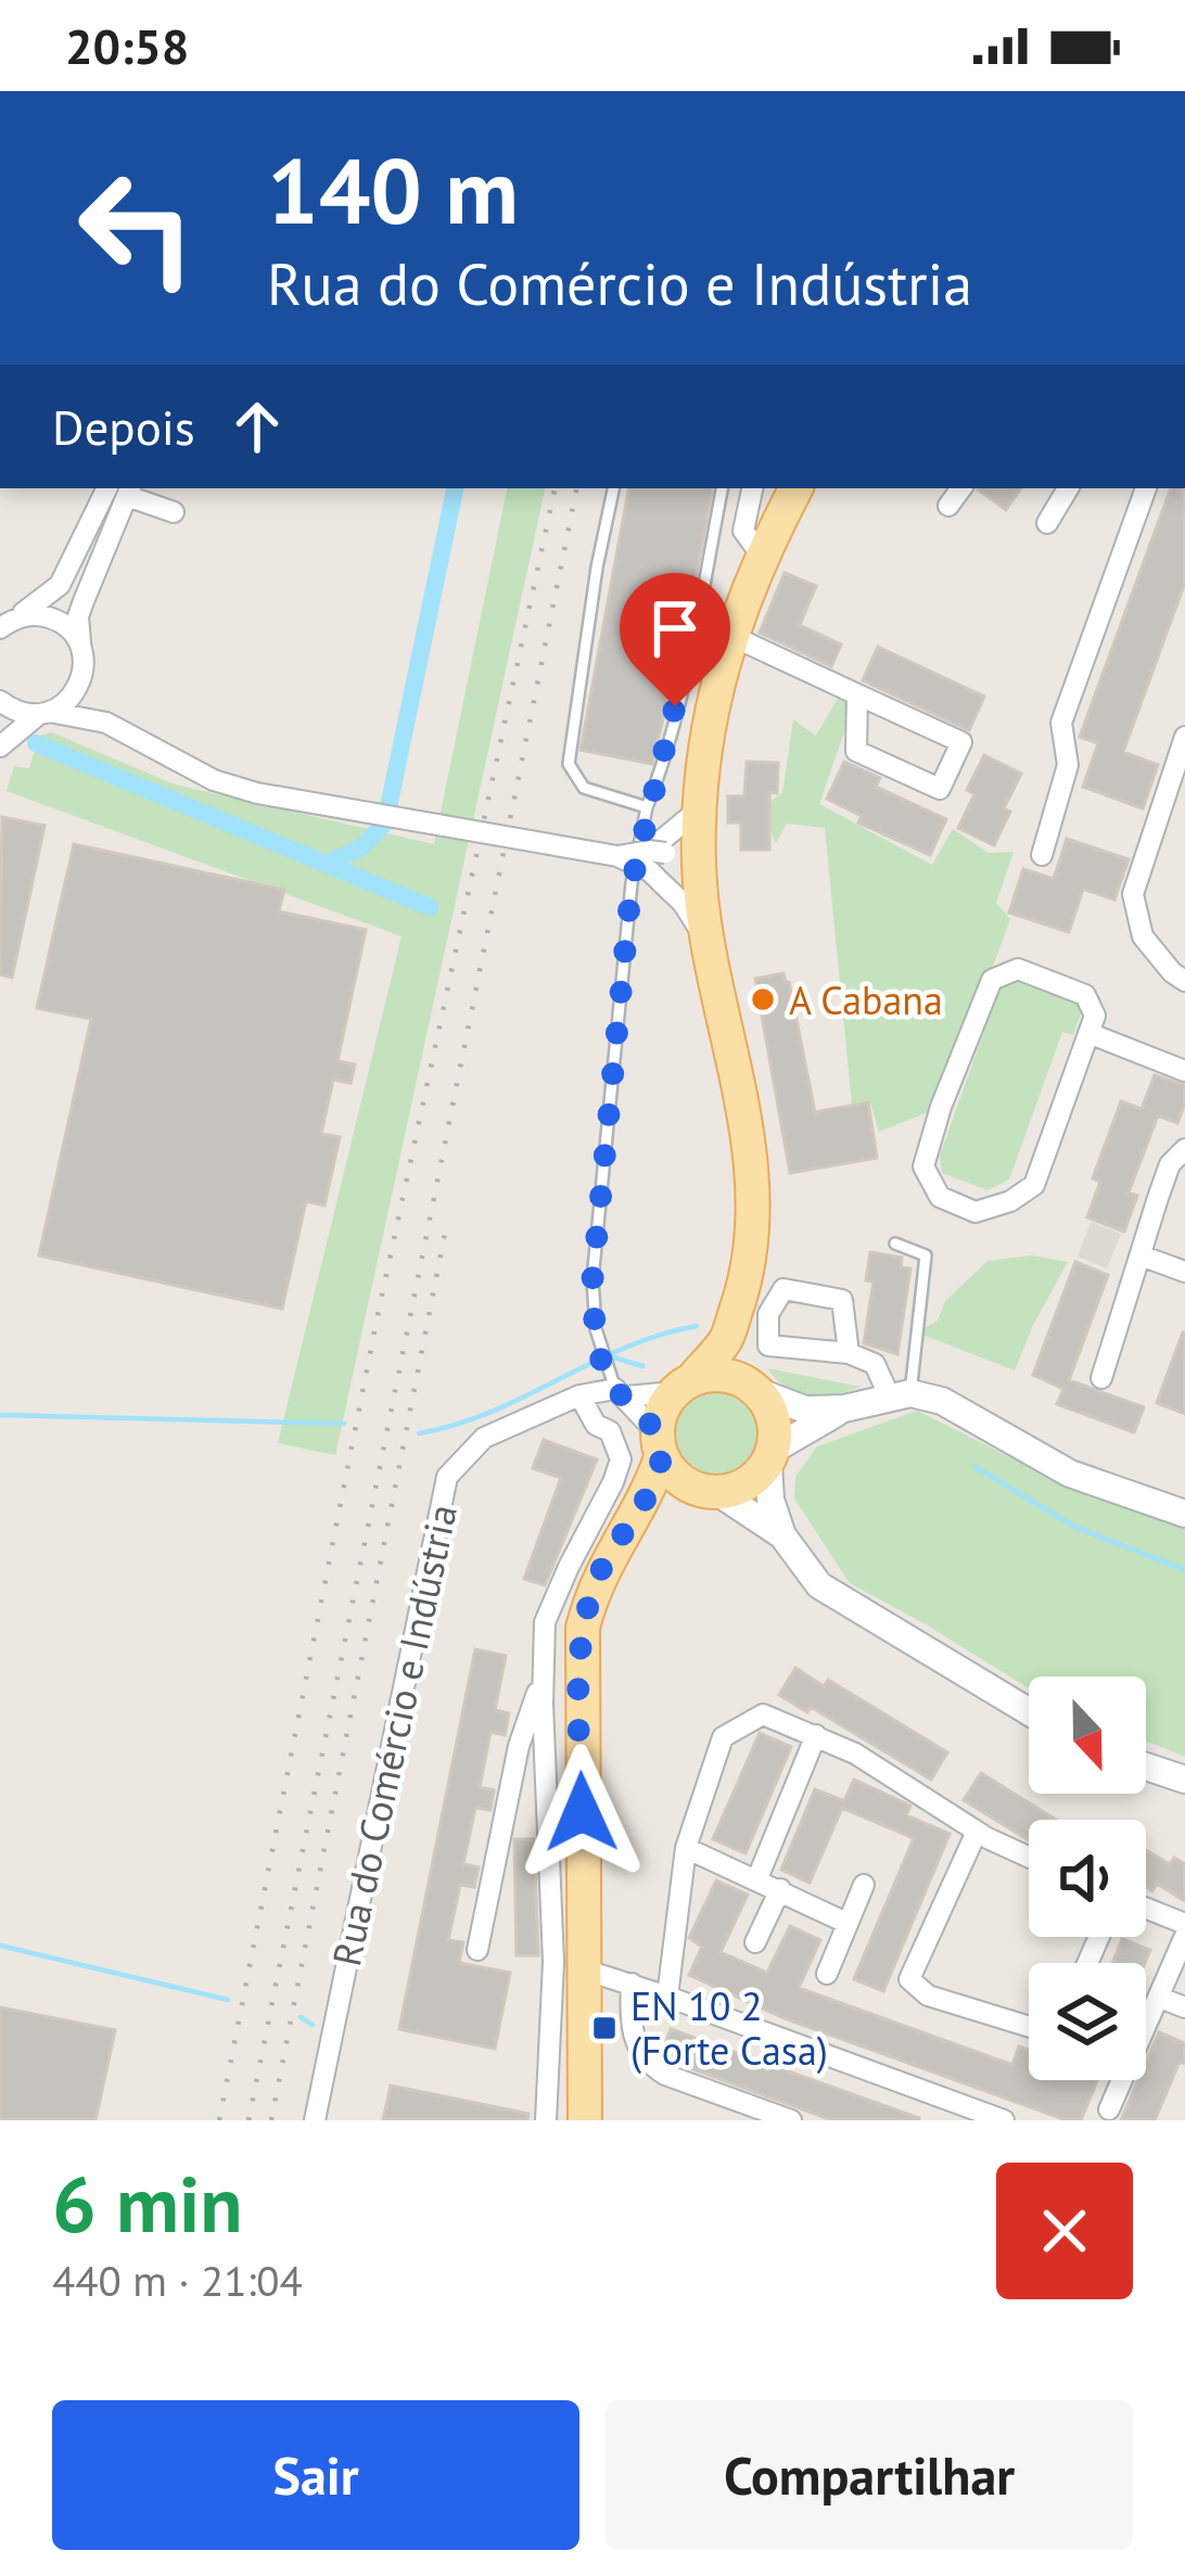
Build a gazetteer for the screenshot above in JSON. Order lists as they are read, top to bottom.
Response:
{
  "streets": {
    "street": ["Rua do Comércio e Indústria"]
  },
  "places": {
    "other": ["A Cabana"],
    "transit": ["EN 10 2 (Forte Casa)"]
  },
  "north": "bottom",
  "page": {
    "status": "20:58",
    "turn": ["140 m", "Rua do Comércio e Indústria"],
    "then": "Depois",
    "heading": ["6 min", "440 m · 21:04"],
    "buttons": ["Sair", "Compartilhar"]
  }
}
